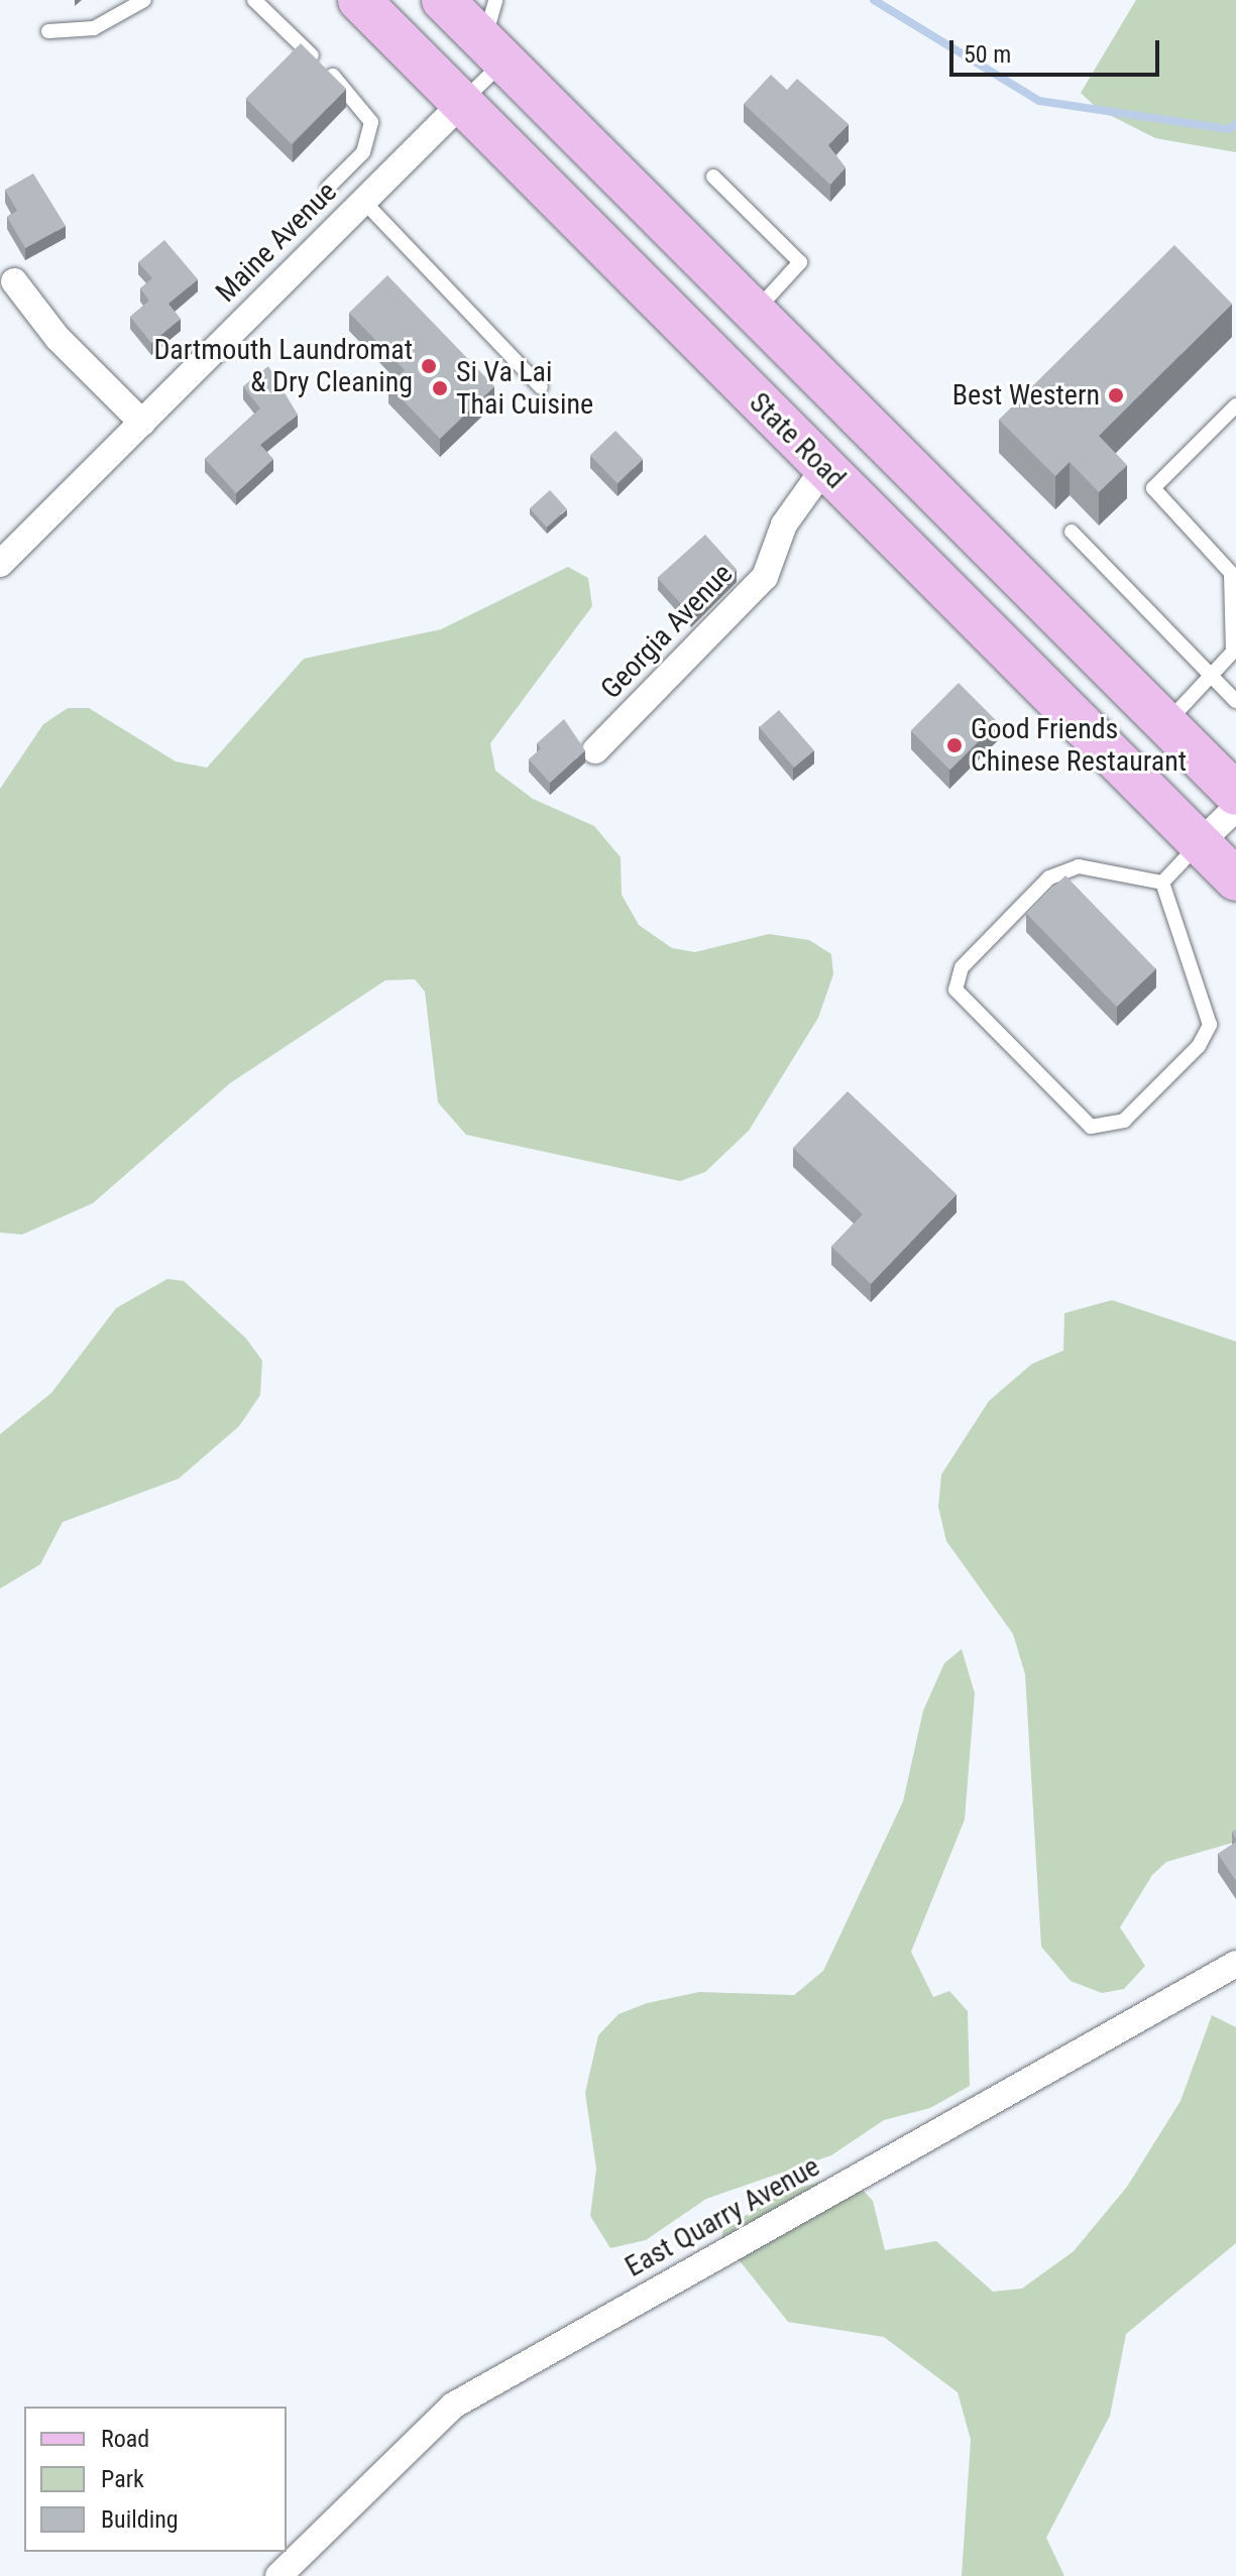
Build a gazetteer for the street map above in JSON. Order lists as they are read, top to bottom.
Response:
{
  "streets": {
    "main road": ["State Road"],
    "street": ["Maine Avenue", "Georgia Avenue", "East Quarry Avenue"]
  },
  "crossings": [
    ["Maine Avenue", "State Road"],
    ["State Road", "Georgia Avenue"]
  ],
  "places": [
    "Dartmouth Laundromat & Dry Cleaning",
    "Si Va Lai Thai Cuisine",
    "Best Western",
    "Good Friends Chinese Restaurant"
  ],
  "legend": ["Road", "Park", "Building"],
  "scale_bar": "50 m"
}
